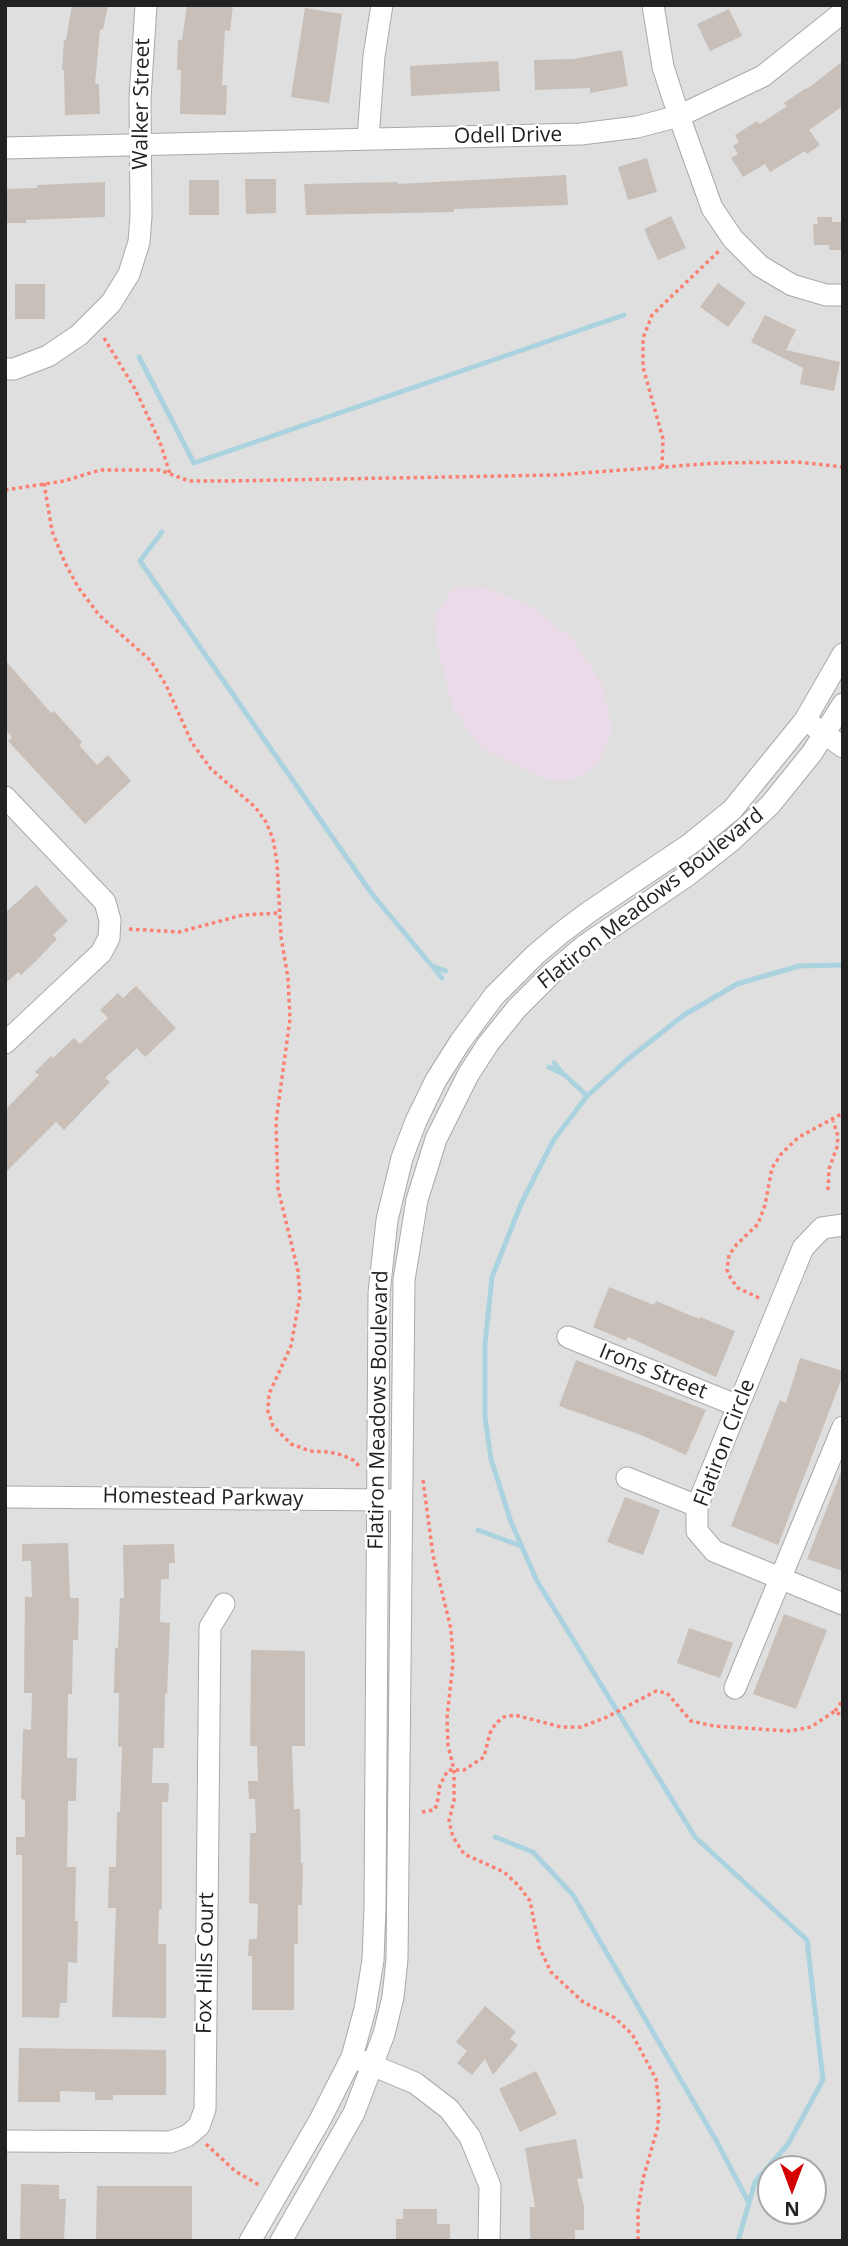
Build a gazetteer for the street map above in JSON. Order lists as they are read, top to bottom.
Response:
{
  "streets": {
    "street": [
      "Walker Street",
      "Odell Drive",
      "Flatiron Meadows Boulevard",
      "Irons Street",
      "Flatiron Circle",
      "Homestead Parkway",
      "Fox Hills Court"
    ]
  },
  "crossings": [
    ["Walker Street", "Odell Drive"],
    ["Flatiron Meadows Boulevard", "Homestead Parkway"],
    ["Irons Street", "Flatiron Circle"]
  ],
  "north": "bottom"
}
